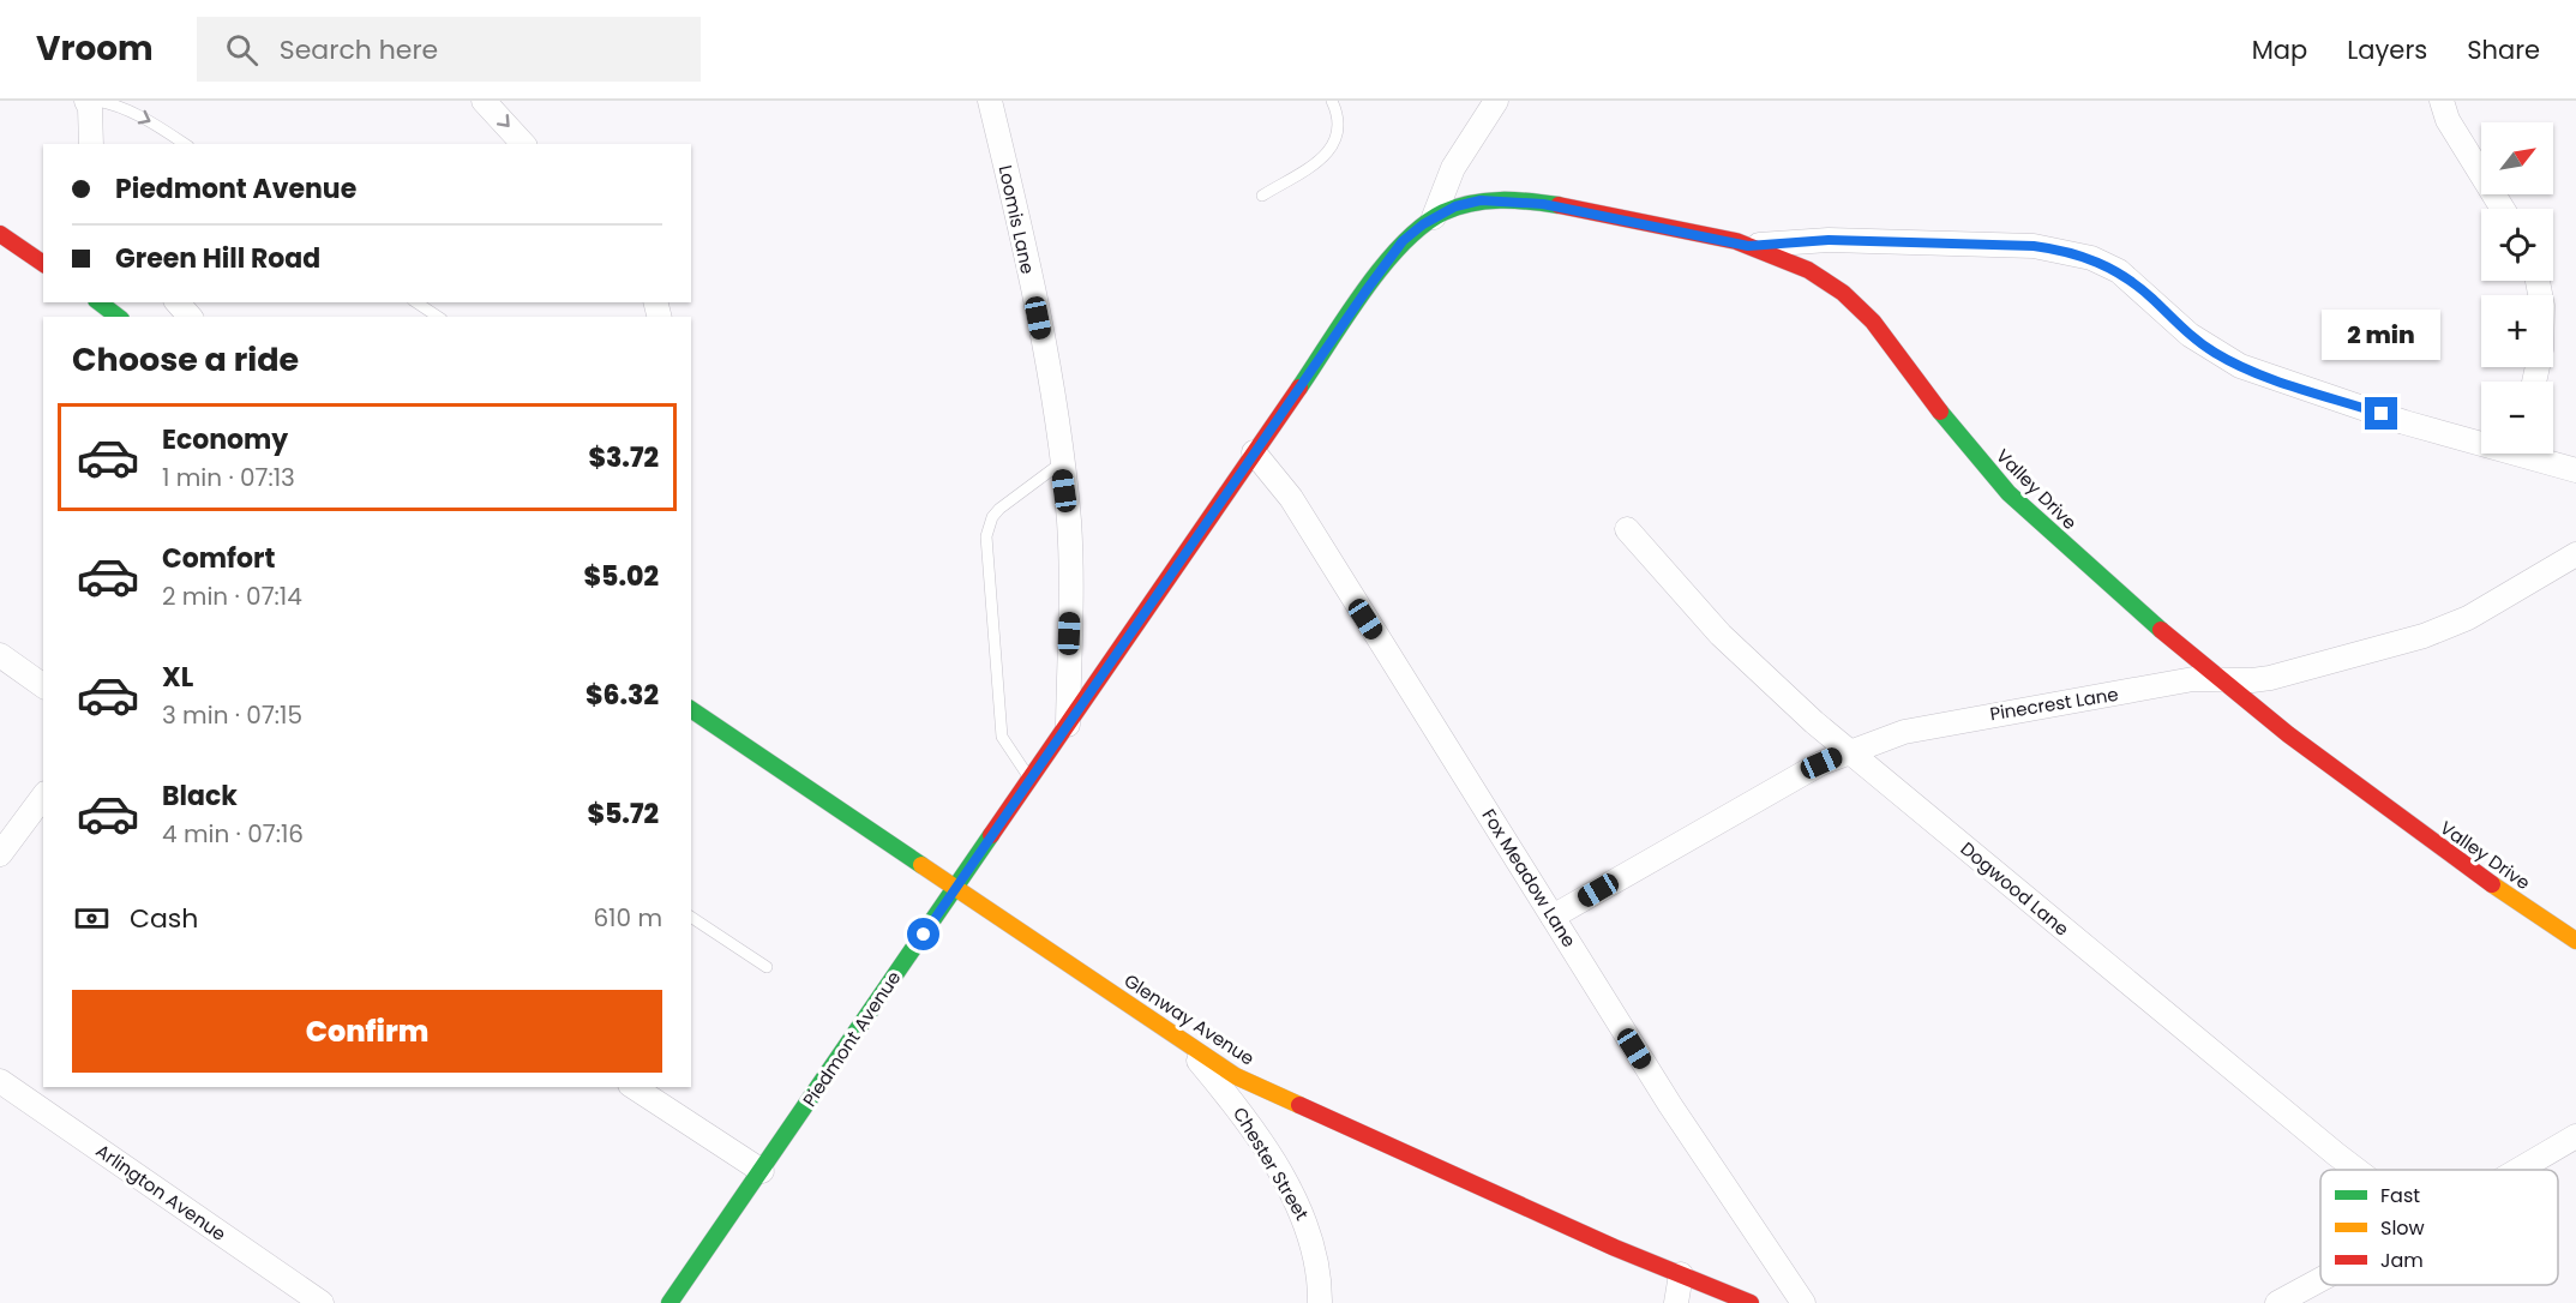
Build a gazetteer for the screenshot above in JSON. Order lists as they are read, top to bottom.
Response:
{
  "streets": {
    "street": [
      "Loomis Lane",
      "Valley Drive",
      "Pinecrest Lane",
      "Fox Meadow Lane",
      "Dogwood Lane",
      "Glenway Avenue",
      "Piedmont Avenue",
      "Chester Street",
      "Arlington Avenue"
    ]
  },
  "crossings": [
    ["Loomis Lane", "Piedmont Avenue"],
    ["Valley Drive", "Pinecrest Lane"],
    ["Valley Drive", "Piedmont Avenue"],
    ["Pinecrest Lane", "Fox Meadow Lane"],
    ["Pinecrest Lane", "Dogwood Lane"],
    ["Fox Meadow Lane", "Piedmont Avenue"],
    ["Glenway Avenue", "Piedmont Avenue"],
    ["Glenway Avenue", "Chester Street"]
  ],
  "legend": ["Fast", "Slow", "Jam"],
  "north": "top right",
  "page": {
    "header": "Vroom",
    "search": "Search here",
    "nav": ["Map", "Layers", "Share"],
    "map_buttons": ["+", "−"],
    "banner": ["Piedmont Avenue", "Green Hill Road"],
    "bubble": "2 min",
    "heading": "Choose a ride",
    "list": [
      {
        "name": "Economy",
        "note": "1 min · 07:13",
        "value": "$3.72"
      },
      {
        "name": "Comfort",
        "note": "2 min · 07:14",
        "value": "$5.02"
      },
      {
        "name": "XL",
        "note": "3 min · 07:15",
        "value": "$6.32"
      },
      {
        "name": "Black",
        "note": "4 min · 07:16",
        "value": "$5.72"
      }
    ],
    "pay": ["Cash", "610 m"],
    "buttons": "Confirm"
  }
}
